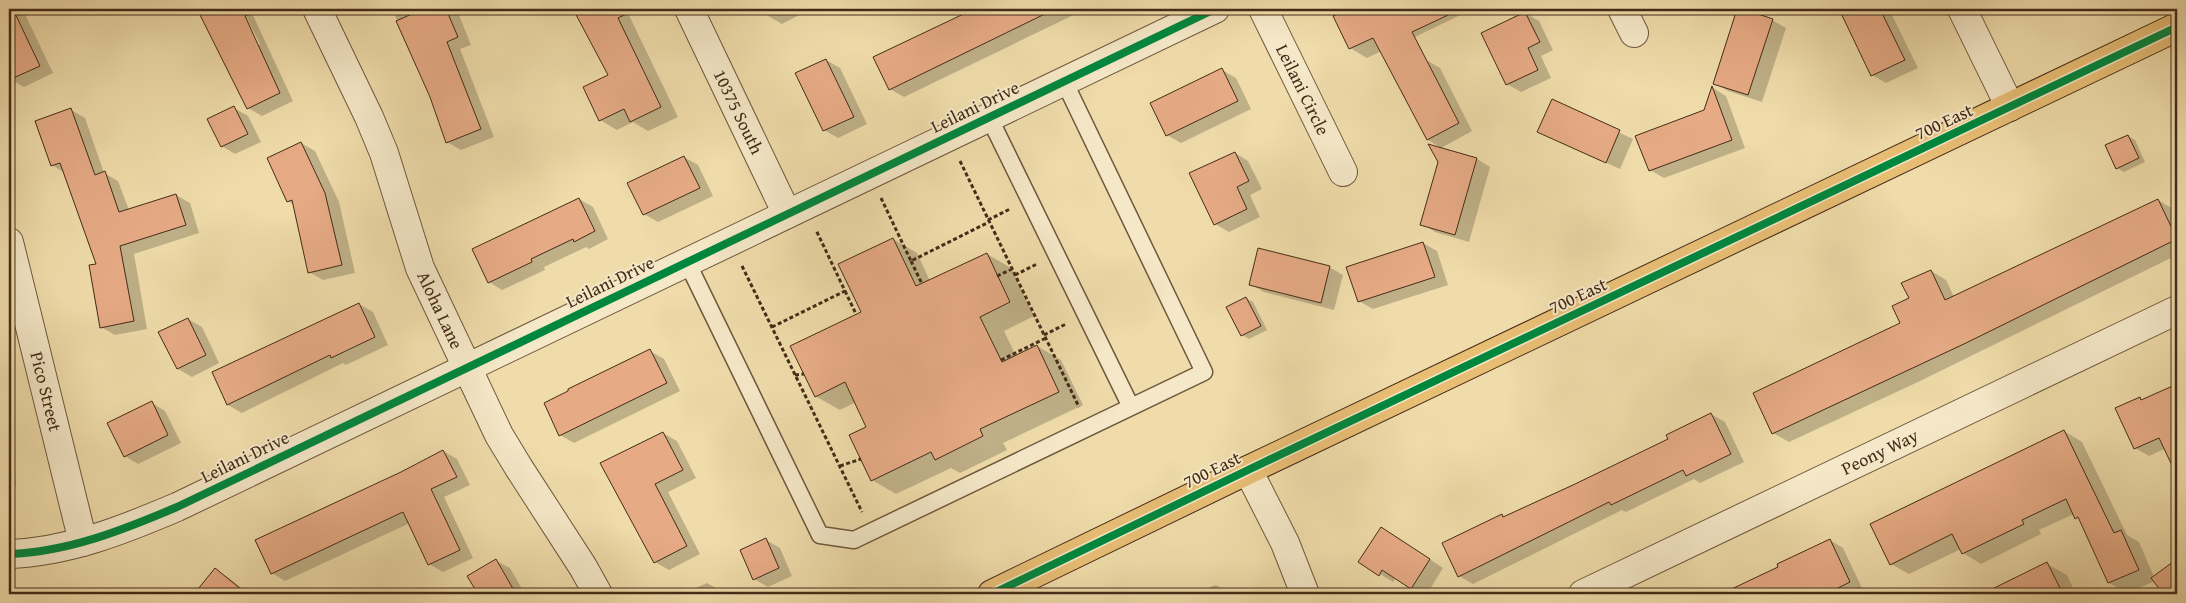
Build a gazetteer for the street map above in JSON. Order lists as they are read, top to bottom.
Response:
{
  "streets": {
    "main road": ["700 East"],
    "street": [
      "Leilani Circle",
      "Leilani Drive",
      "10375 South",
      "Aloha Lane",
      "Pico Street",
      "Peony Way"
    ]
  },
  "crossings": [
    ["Leilani Drive", "10375 South"],
    ["Leilani Drive", "Aloha Lane"],
    ["Leilani Drive", "Pico Street"]
  ]
}
